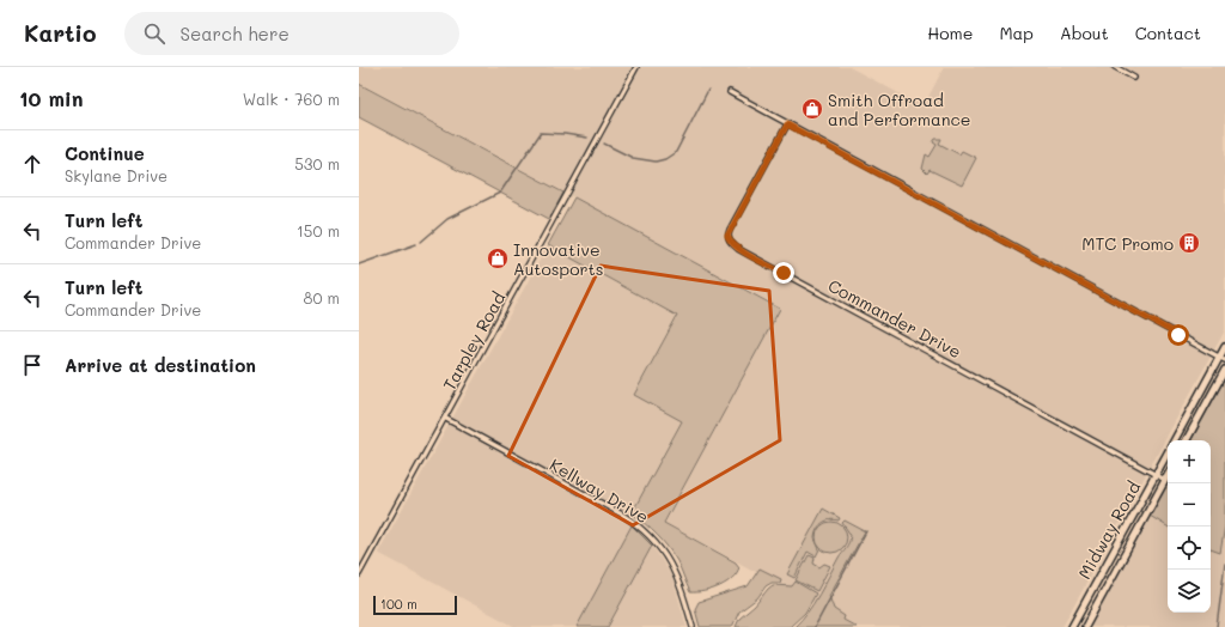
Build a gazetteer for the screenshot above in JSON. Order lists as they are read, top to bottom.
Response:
{
  "streets": {
    "main road": ["Midway Road"],
    "street": ["Commander Drive", "Tarpley Road", "Kellway Drive"]
  },
  "crossings": [
    ["Commander Drive", "Midway Road"],
    ["Tarpley Road", "Kellway Drive"]
  ],
  "places": {
    "shop": ["Smith Offroad and Performance", "Innovative Autosports"],
    "building": ["MTC Promo"]
  },
  "scale_bar": "100 m",
  "page": {
    "header": "Kartio",
    "search": "Search here",
    "nav": [
      "Home",
      "Map",
      "About",
      "Contact"
    ],
    "heading": ["10 min", "Walk · 760 m"],
    "list": [
      ["Continue", "Skylane Drive", "530 m"],
      ["Turn left", "Commander Drive", "150 m"],
      ["Turn left", "Commander Drive", "80 m"],
      "Arrive at destination"
    ],
    "map_buttons": ["+", "−"],
    "scale": "100 m"
  }
}
